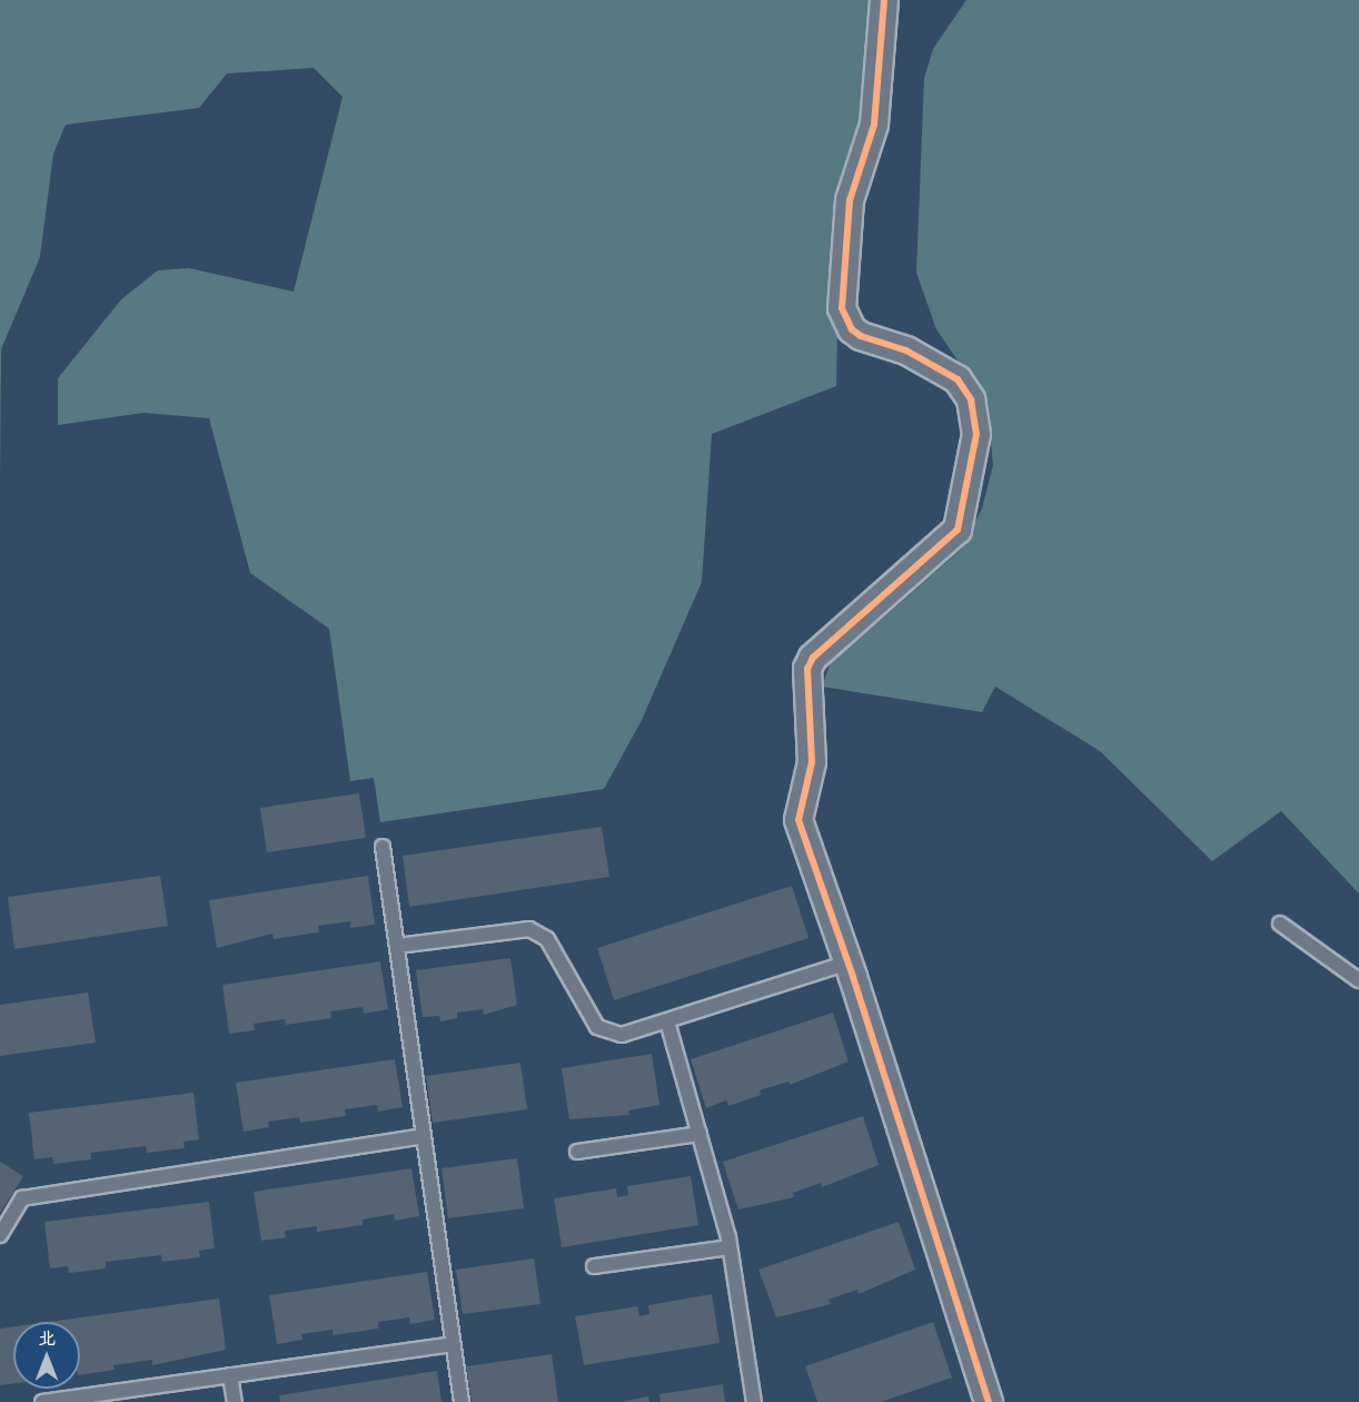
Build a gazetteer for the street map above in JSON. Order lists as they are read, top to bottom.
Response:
{
  "north": "top"
}
